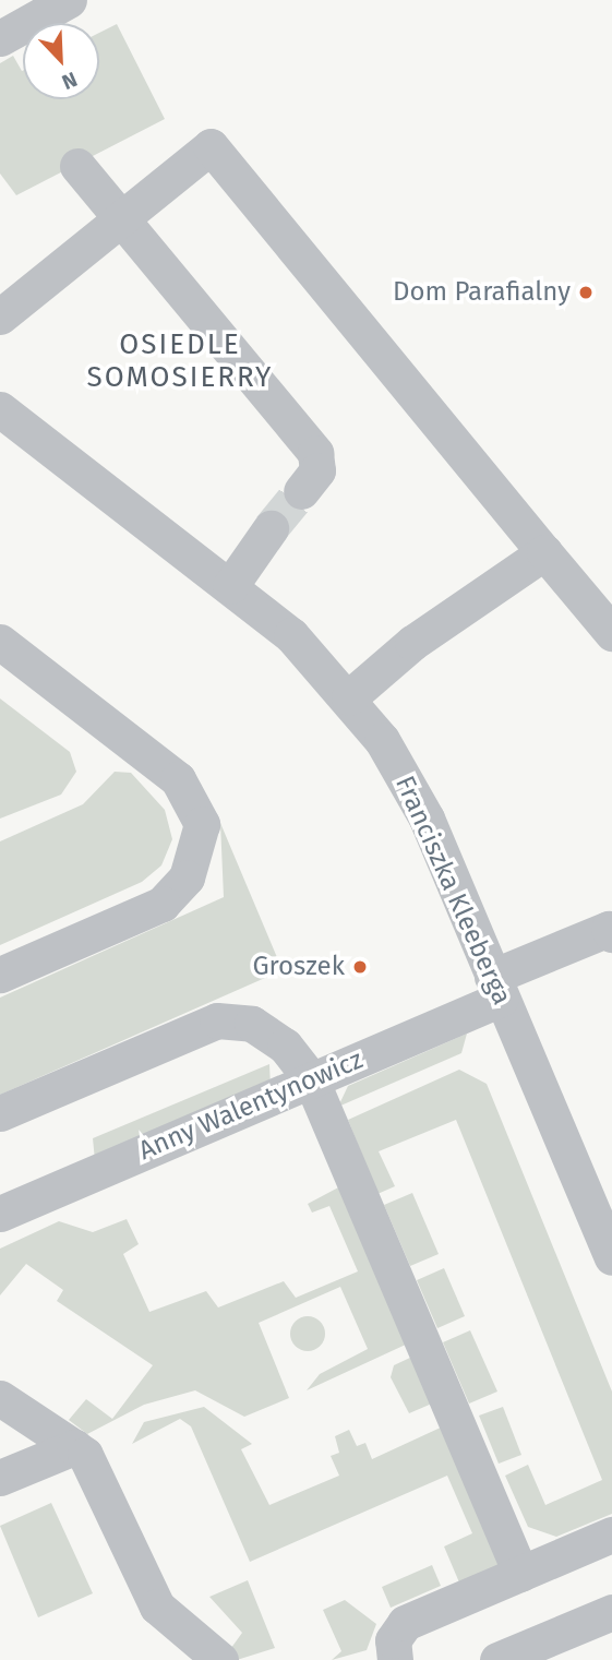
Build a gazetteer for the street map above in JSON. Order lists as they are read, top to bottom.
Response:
{
  "streets": {
    "street": ["Franciszka Kleeberga", "Anny Walentynowicz"]
  },
  "crossings": [
    ["Franciszka Kleeberga", "Anny Walentynowicz"]
  ],
  "districts": ["OSIEDLE SOMOSIERRY"],
  "places": ["Dom Parafialny", "Groszek"],
  "north": "bottom right"
}
